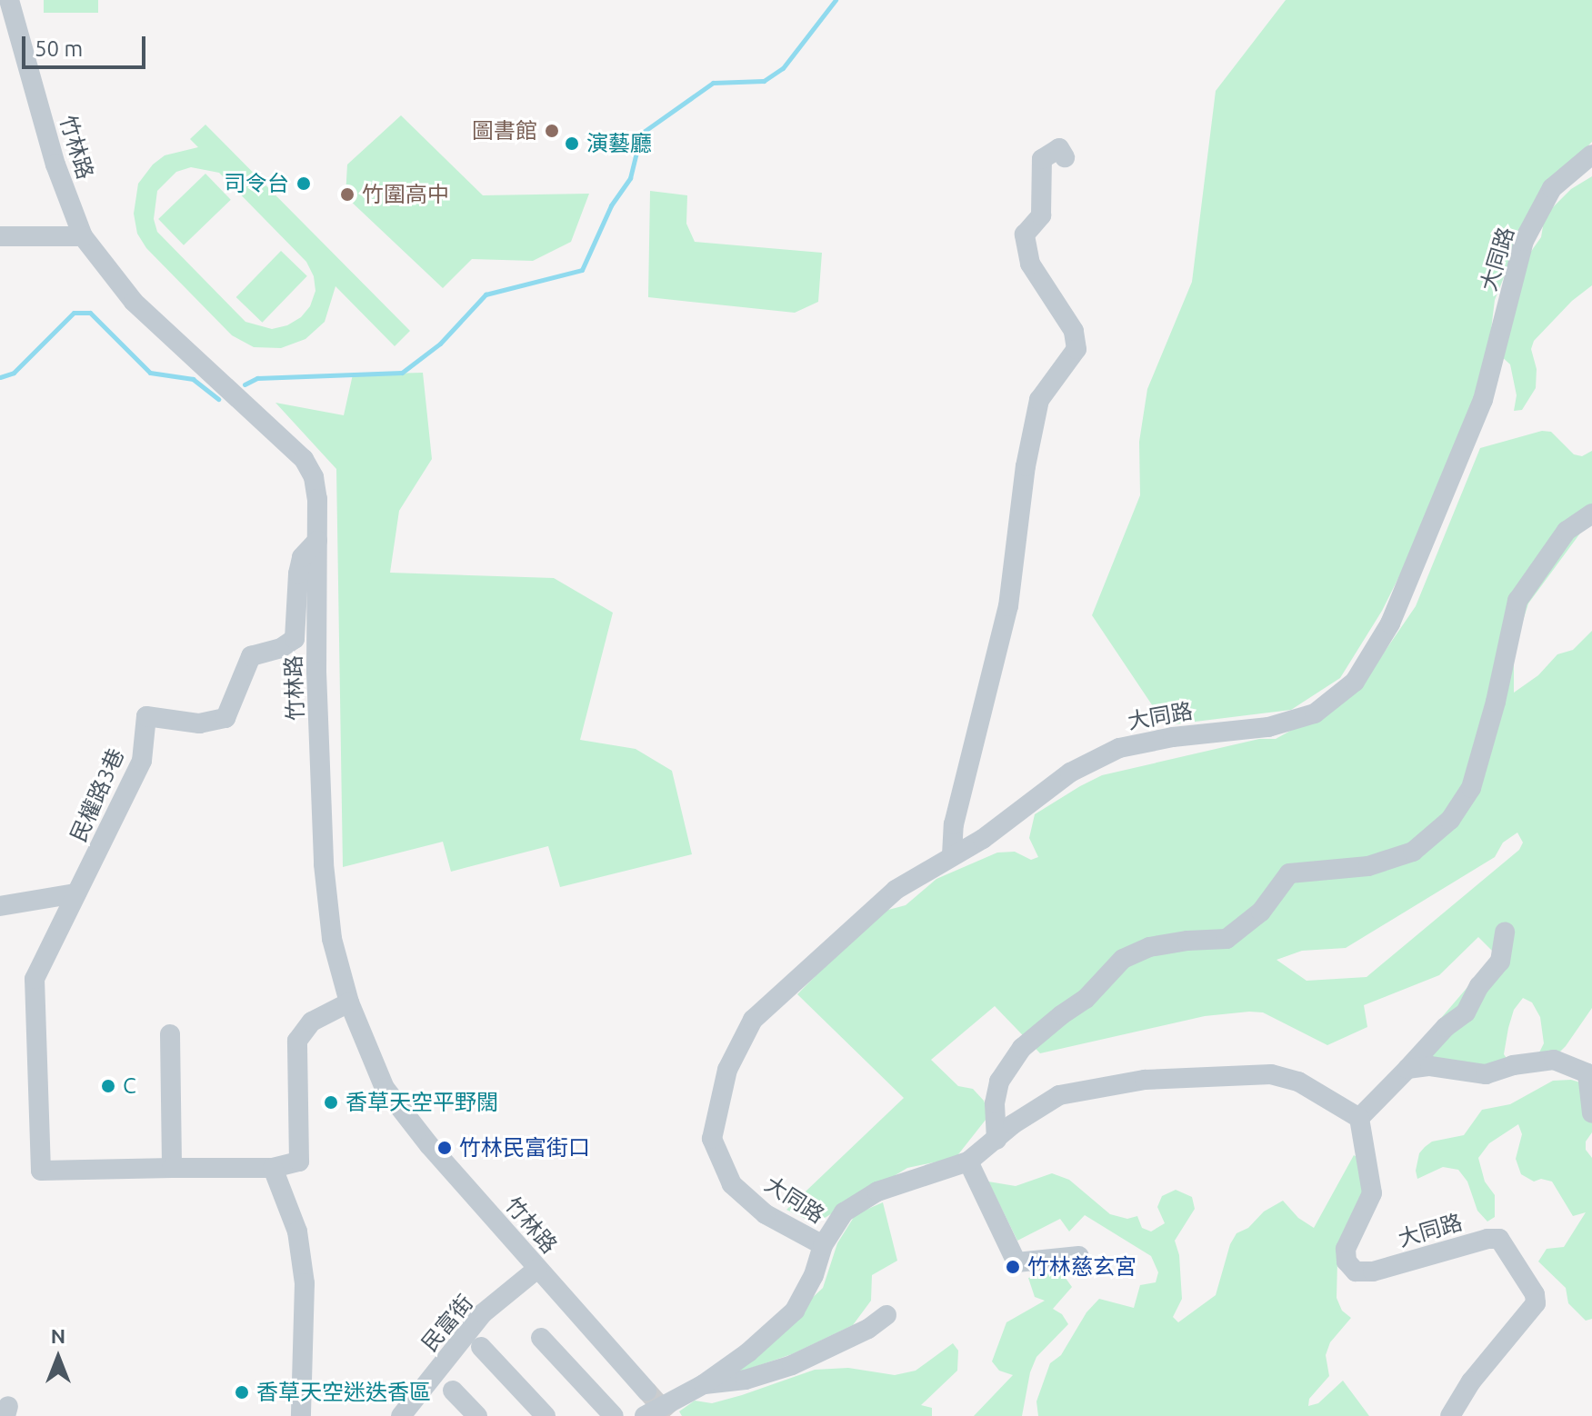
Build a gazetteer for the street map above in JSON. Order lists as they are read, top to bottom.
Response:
{
  "streets": {
    "street": [
      "竹林路",
      "大同路",
      "民權路3巷",
      "民富街"
    ]
  },
  "crossings": [
    ["竹林路", "民權路3巷"],
    ["竹林路", "民富街"]
  ],
  "places": [
    "圖書館",
    "演藝廳",
    "司令台",
    "竹圍高中",
    "C",
    "香草天空平野闊",
    "竹林民富街口",
    "竹林慈玄宮",
    "香草天空迷迭香區"
  ],
  "scale_bar": "50 m",
  "north": "top"
}
